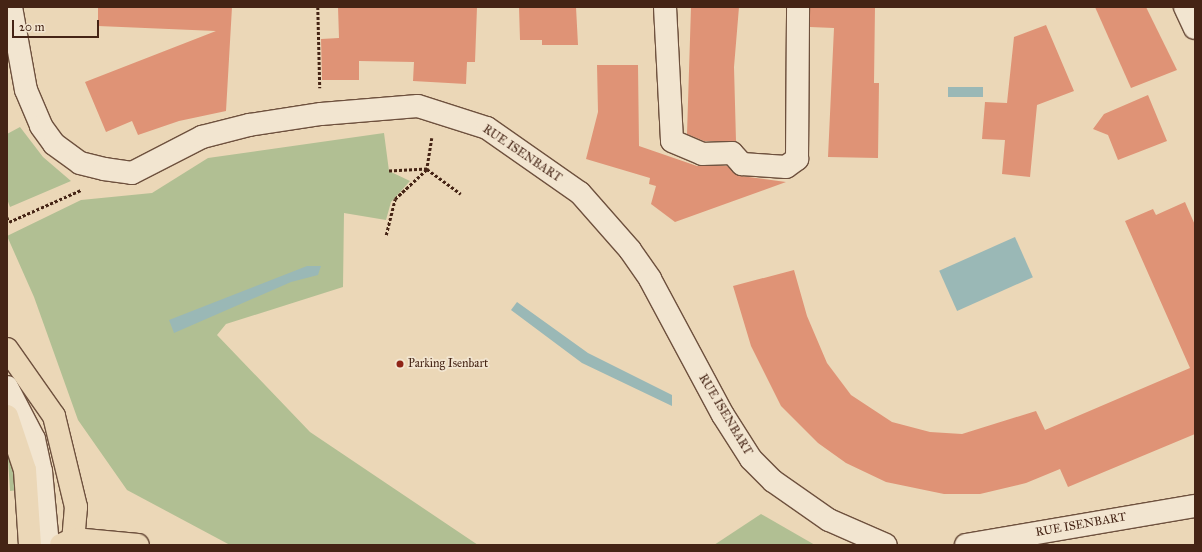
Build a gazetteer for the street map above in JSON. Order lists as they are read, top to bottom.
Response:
{
  "streets": {
    "street": ["RUE ISENBART"]
  },
  "places": ["Parking Isenbart"],
  "scale_bar": "20 m"
}
